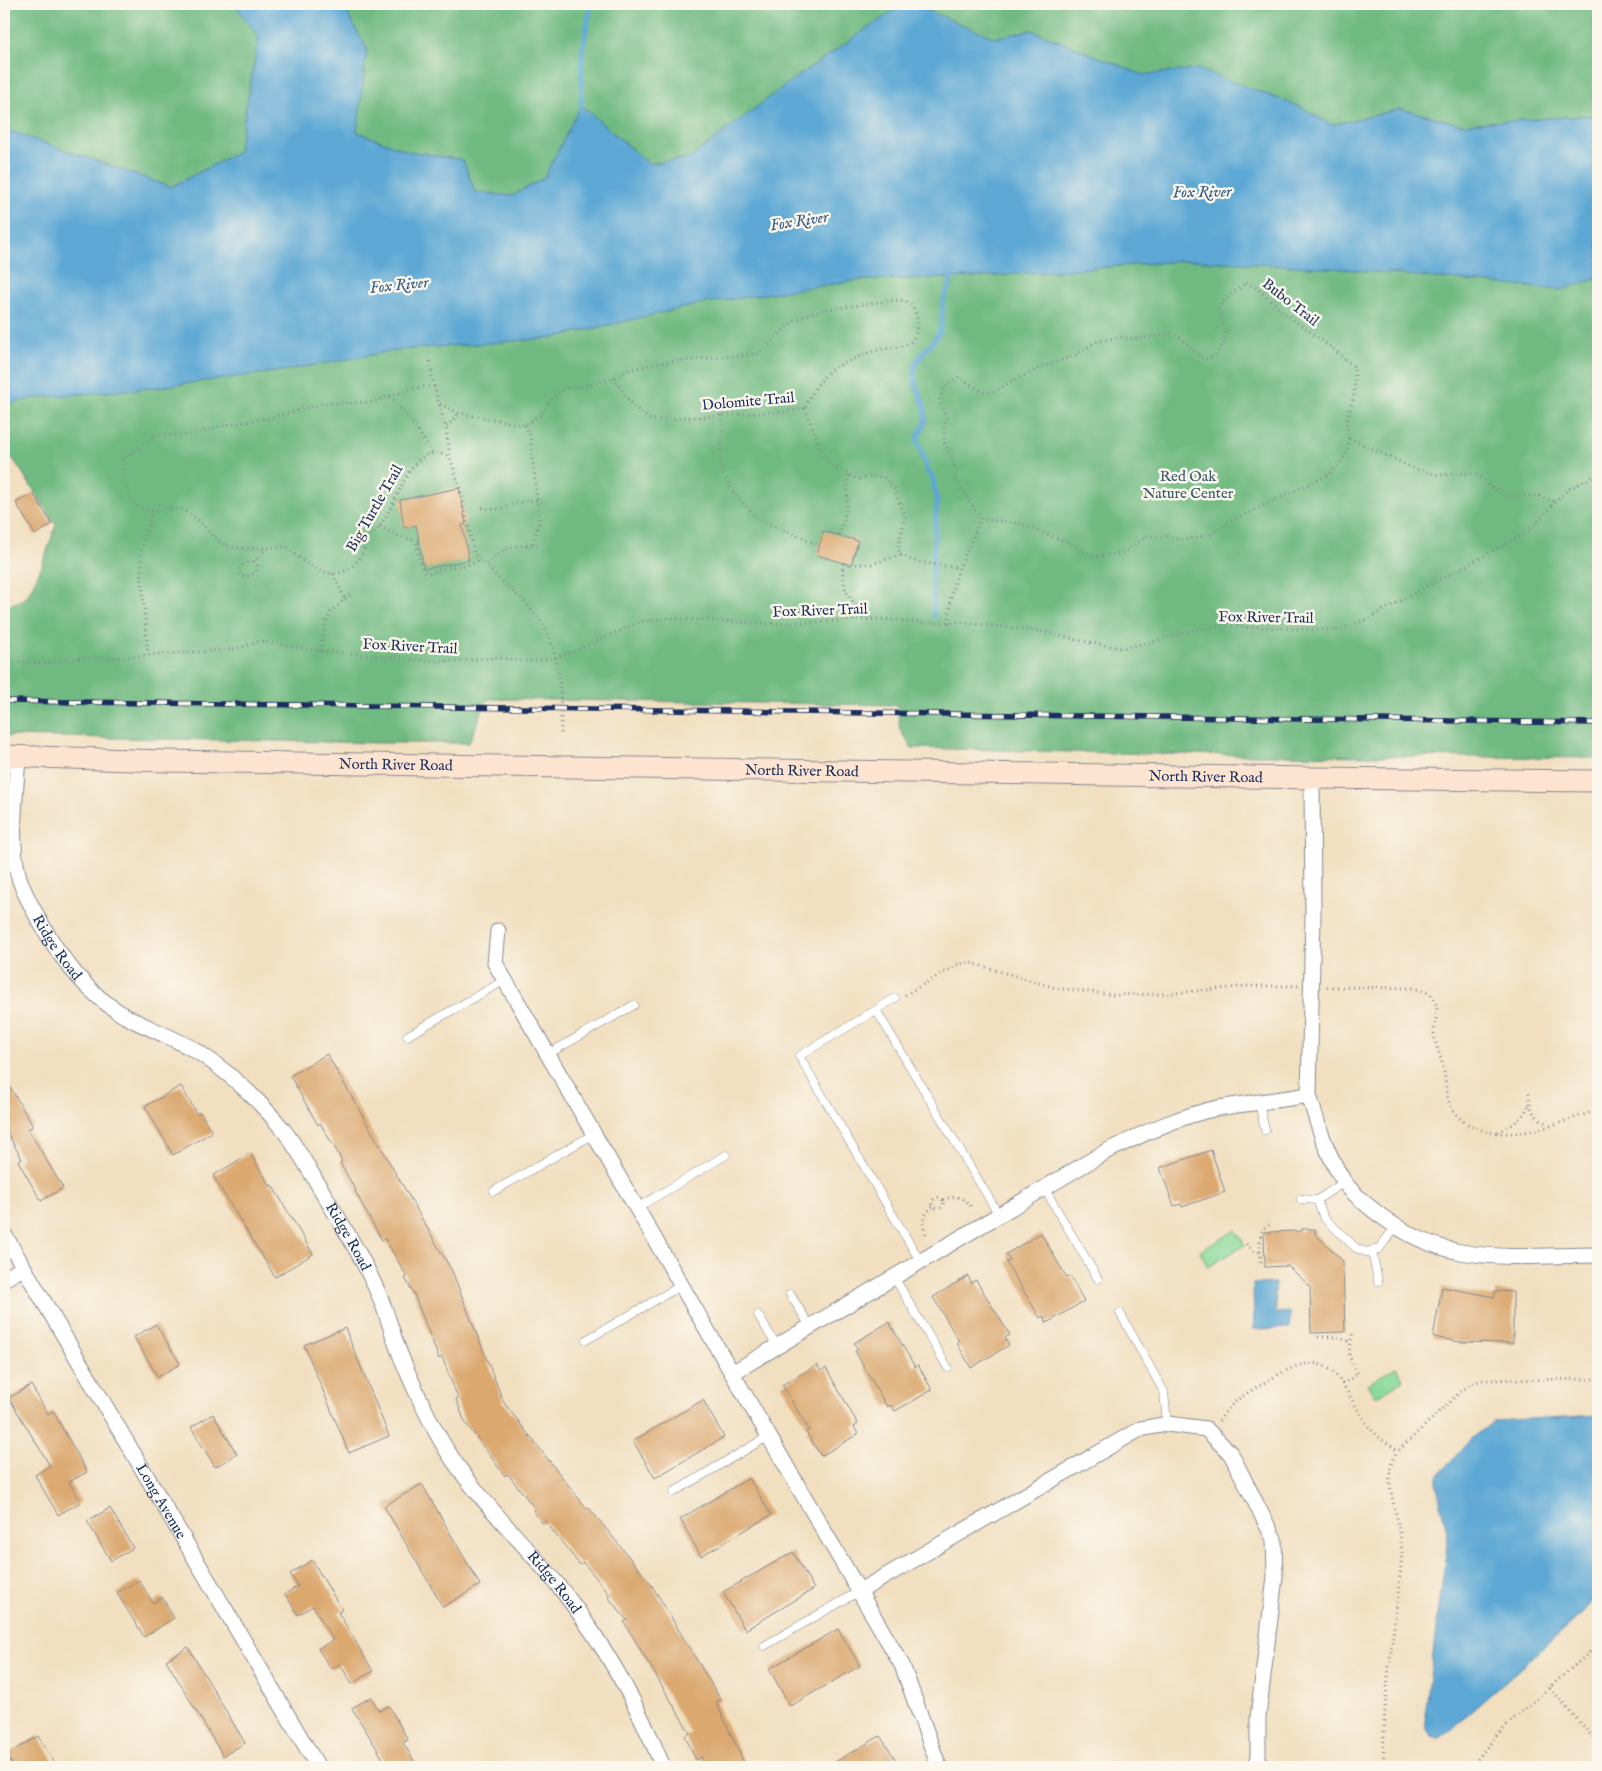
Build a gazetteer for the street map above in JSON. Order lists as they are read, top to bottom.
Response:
{
  "streets": {
    "main road": ["North River Road"],
    "street": ["Ridge Road", "Long Avenue"],
    "path": [
      "Bubo Trail",
      "Dolomite Trail",
      "Big Turtle Trail",
      "Fox River Trail"
    ]
  },
  "crossings": [
    ["North River Road", "Ridge Road"]
  ],
  "water": ["Fox River"],
  "parks": ["Red Oak Nature Center"]
}
